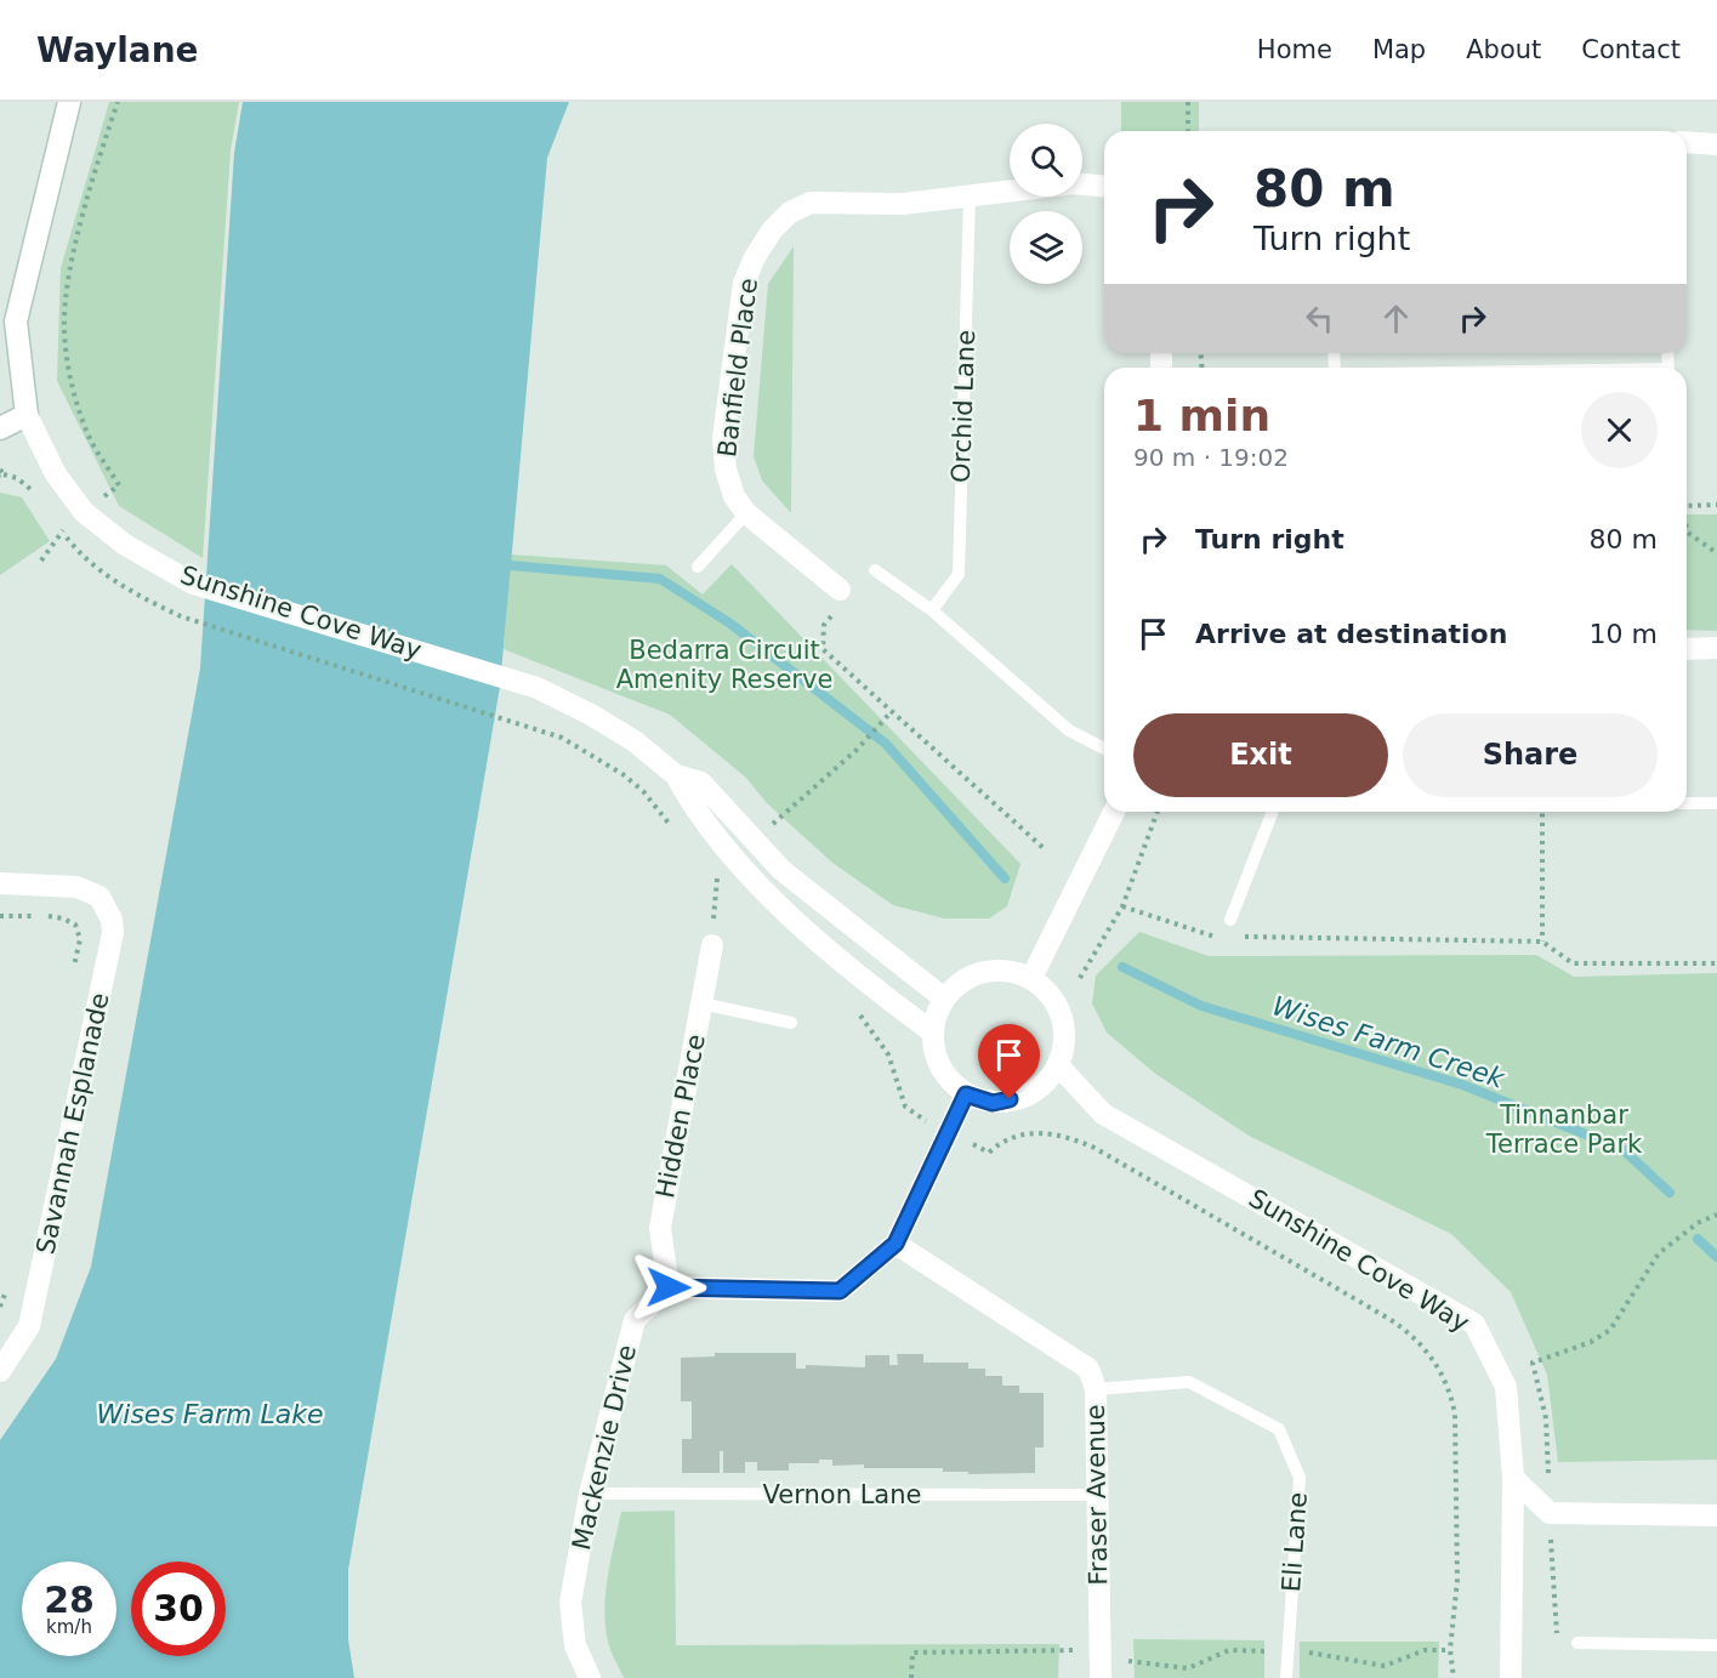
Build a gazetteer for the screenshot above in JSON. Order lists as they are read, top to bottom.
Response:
{
  "streets": {
    "street": [
      "Banfield Place",
      "Sunshine Cove Way",
      "Hidden Place",
      "Savannah Esplanade",
      "Mackenzie Drive",
      "Fraser Avenue"
    ],
    "lane": ["Orchid Lane", "Vernon Lane", "Eli Lane"]
  },
  "crossings": [
    ["Banfield Place", "Orchid Lane"],
    ["Hidden Place", "Mackenzie Drive"],
    ["Mackenzie Drive", "Vernon Lane"],
    ["Vernon Lane", "Fraser Avenue"],
    ["Fraser Avenue", "Eli Lane"]
  ],
  "water": ["Wises Farm Creek", "Wises Farm Lake"],
  "parks": ["Bedarra Circuit Amenity Reserve", "Tinnanbar Terrace Park"],
  "page": {
    "header": "Waylane",
    "nav": [
      "Home",
      "Map",
      "About",
      "Contact"
    ],
    "turn": ["80 m", "Turn right"],
    "heading": ["1 min", "90 m · 19:02"],
    "list": [
      {
        "name": "Turn right",
        "value": "80 m"
      },
      {
        "name": "Arrive at destination",
        "value": "10 m"
      }
    ],
    "buttons": ["Exit", "Share"],
    "speed": "28 km/h",
    "limit": "30"
  }
}
